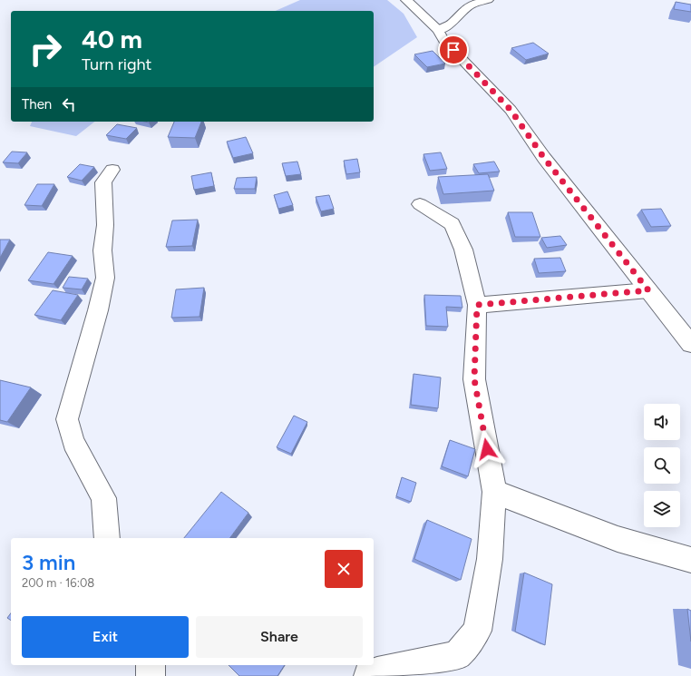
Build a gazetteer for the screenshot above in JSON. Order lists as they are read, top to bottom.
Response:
{
  "page": {
    "turn": ["40 m", "Turn right"],
    "then": "Then",
    "heading": ["3 min", "200 m · 16:08"],
    "buttons": ["Exit", "Share"]
  }
}
